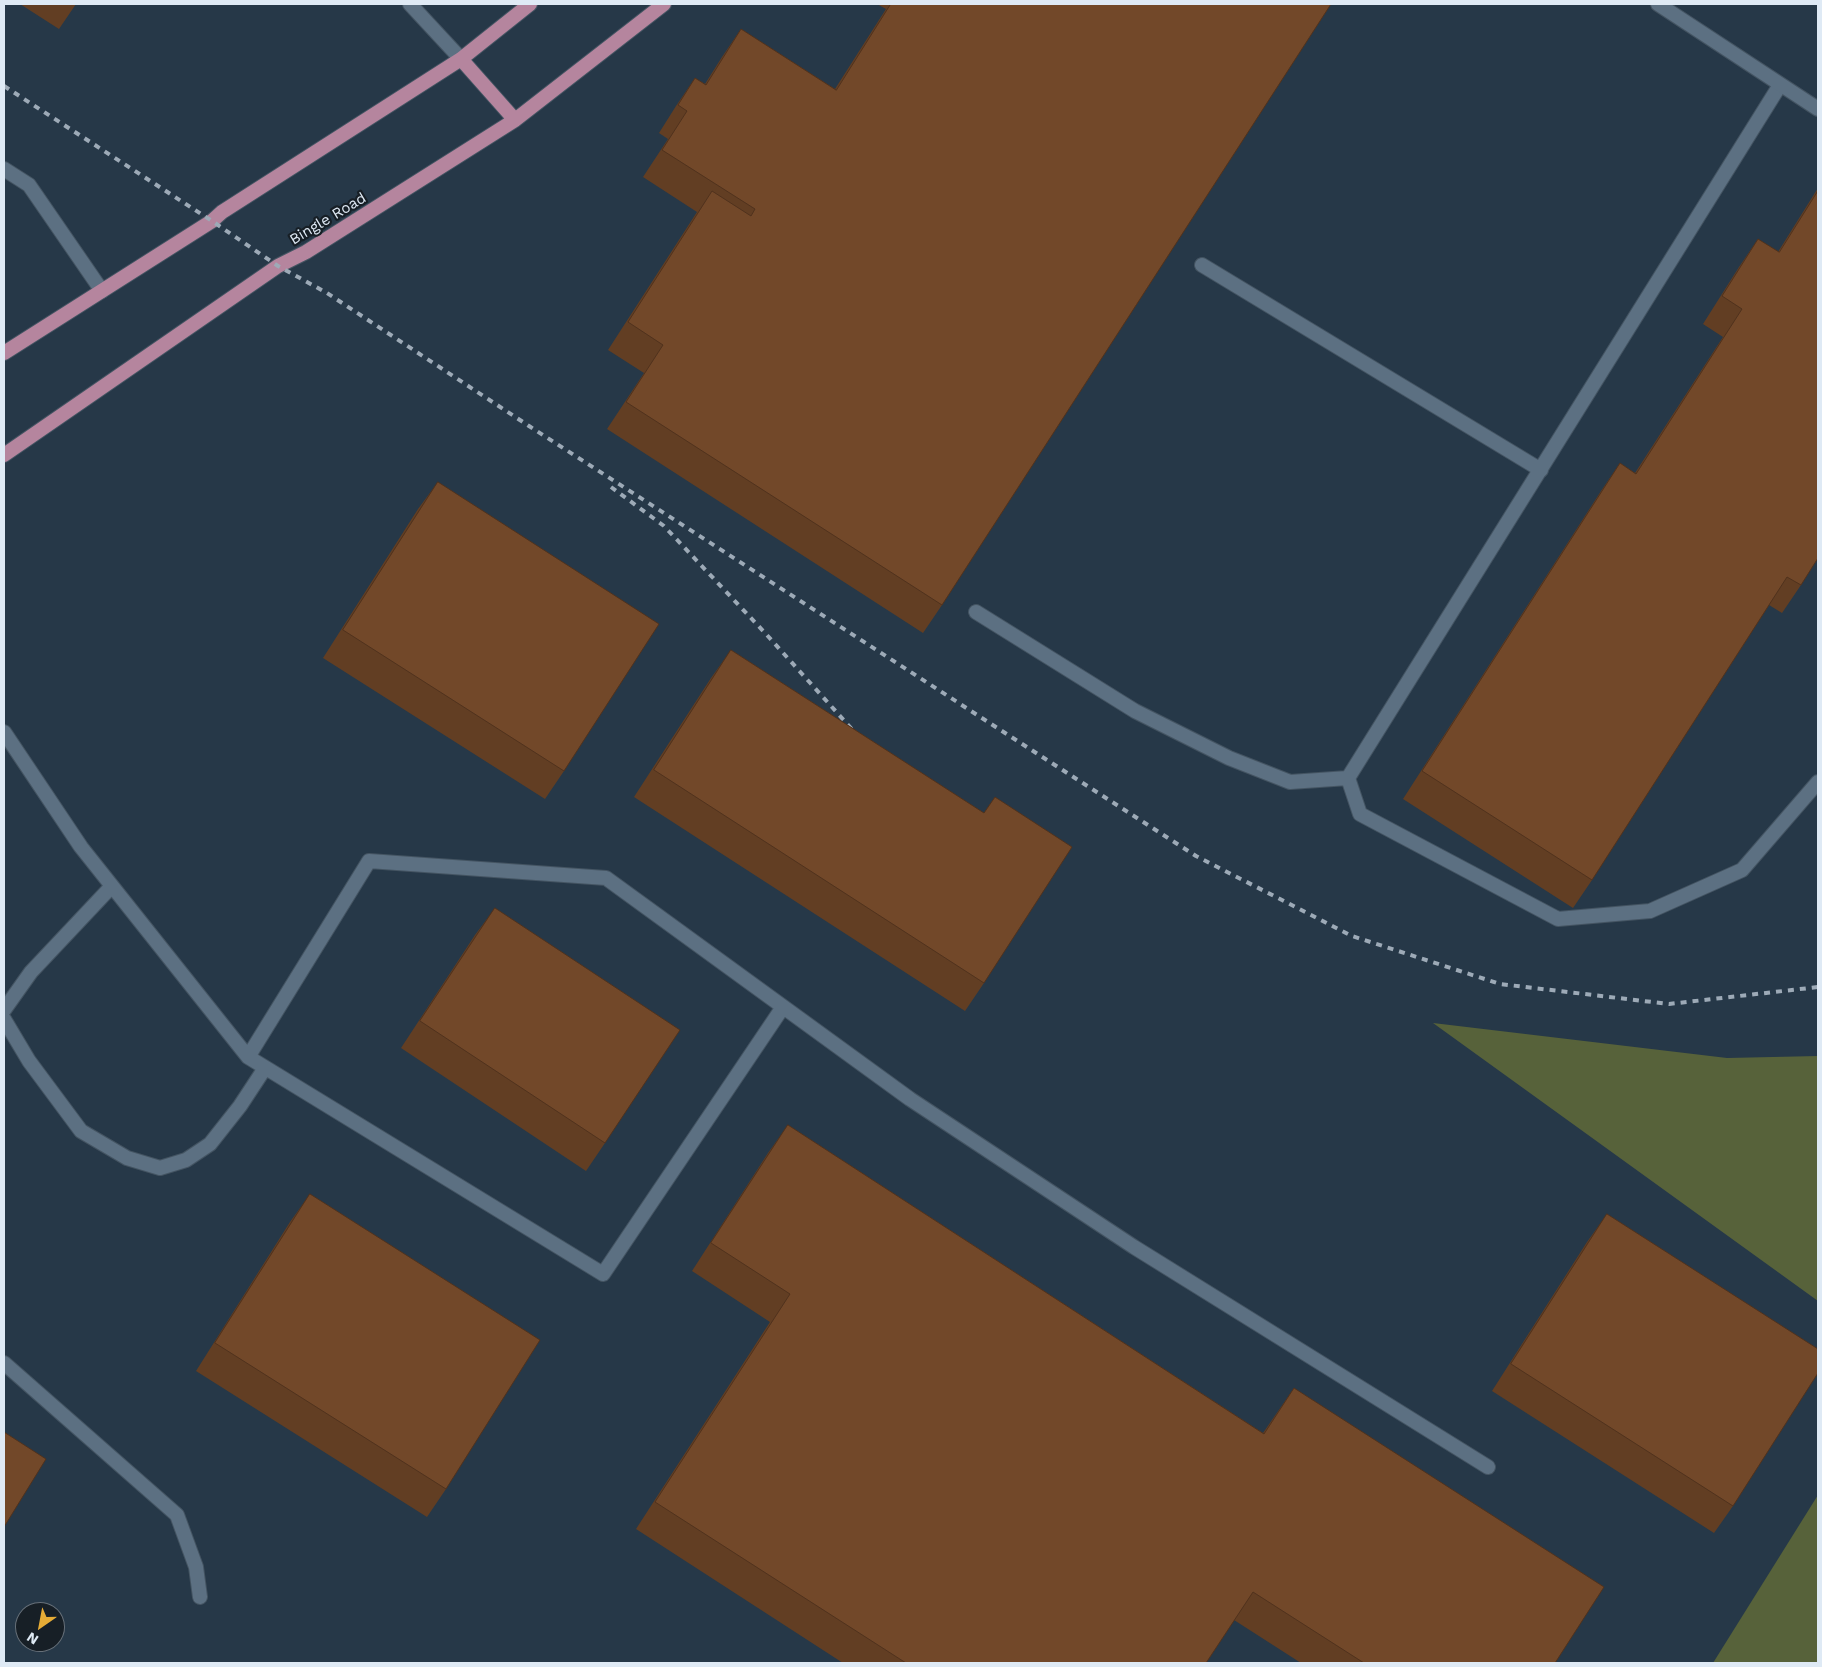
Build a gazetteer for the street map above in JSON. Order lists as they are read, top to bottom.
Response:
{
  "streets": {
    "main road": ["Bingle Road"]
  },
  "north": "bottom left"
}
